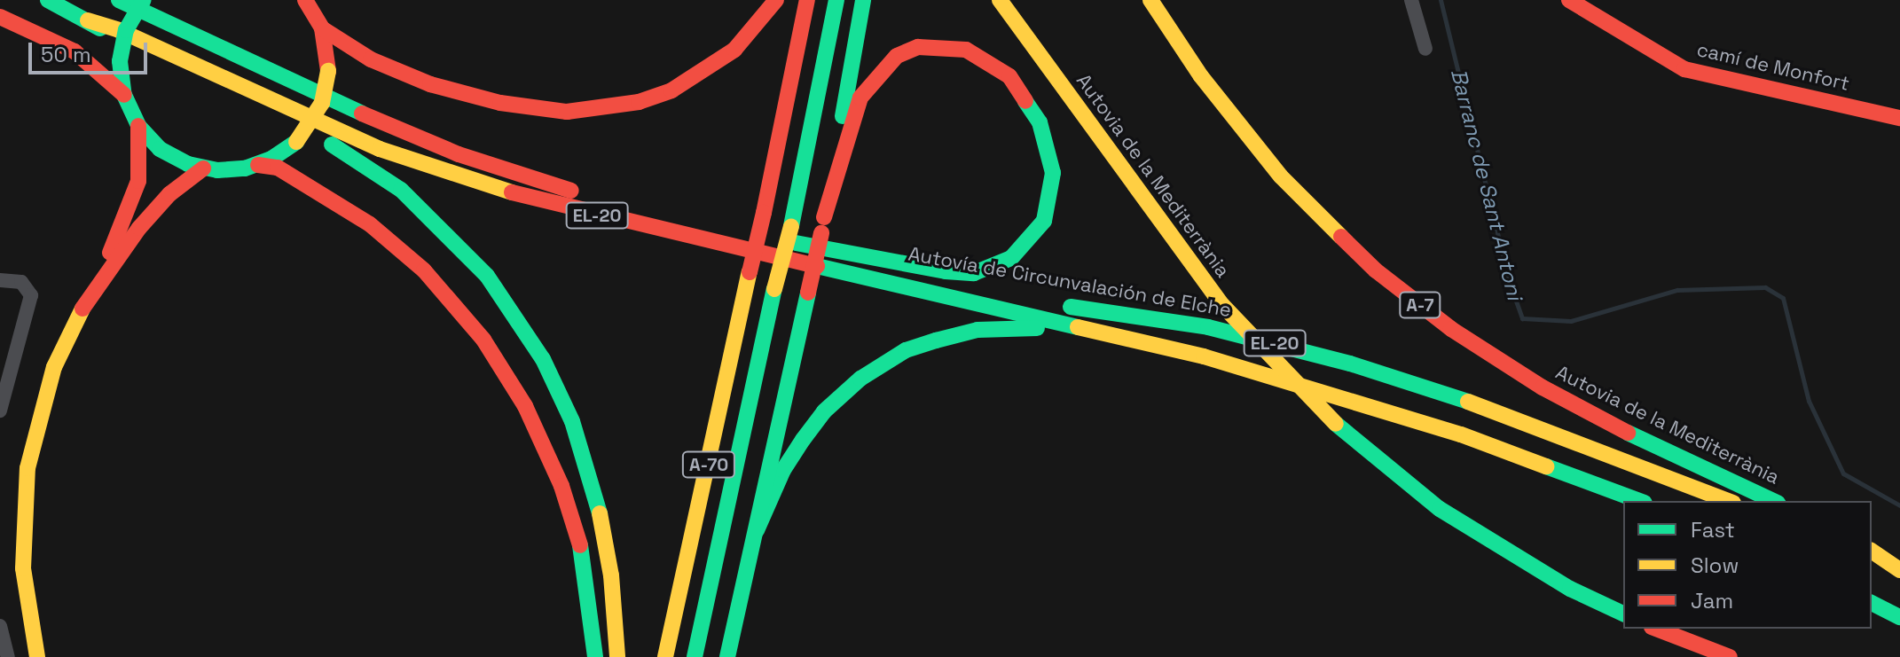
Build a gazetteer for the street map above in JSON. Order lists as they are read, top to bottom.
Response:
{
  "streets": {
    "main road": [
      "camí de Monfort",
      "Autovia de la Mediterrània",
      "EL-20",
      "Autovía de Circunvalación de Elche",
      "A-7",
      "A-70"
    ]
  },
  "crossings": [
    ["EL-20", "Autovía de Circunvalación de Elche"]
  ],
  "water": ["Barranc de Sant Antoni"],
  "legend": ["Fast", "Slow", "Jam"],
  "scale_bar": "50 m"
}
